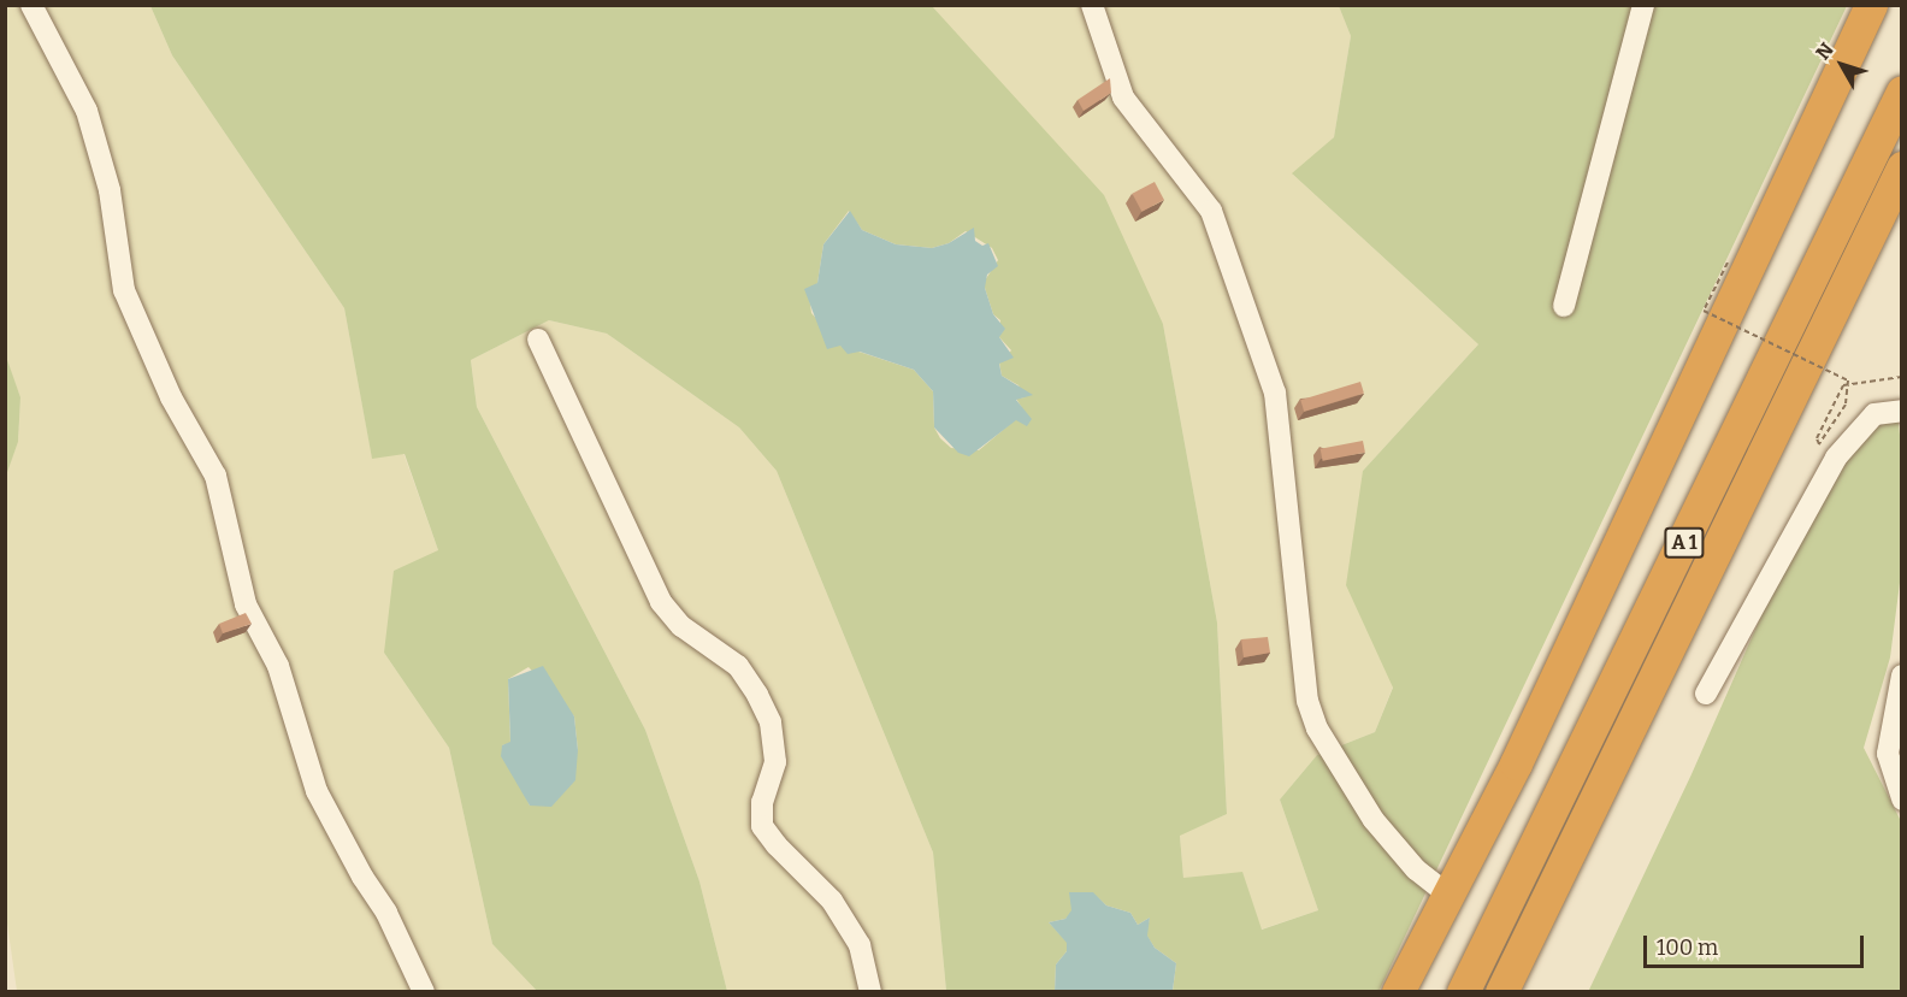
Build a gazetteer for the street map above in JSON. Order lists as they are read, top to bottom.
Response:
{
  "streets": {
    "highway": ["A 1"]
  },
  "scale_bar": "100 m",
  "north": "top left"
}
